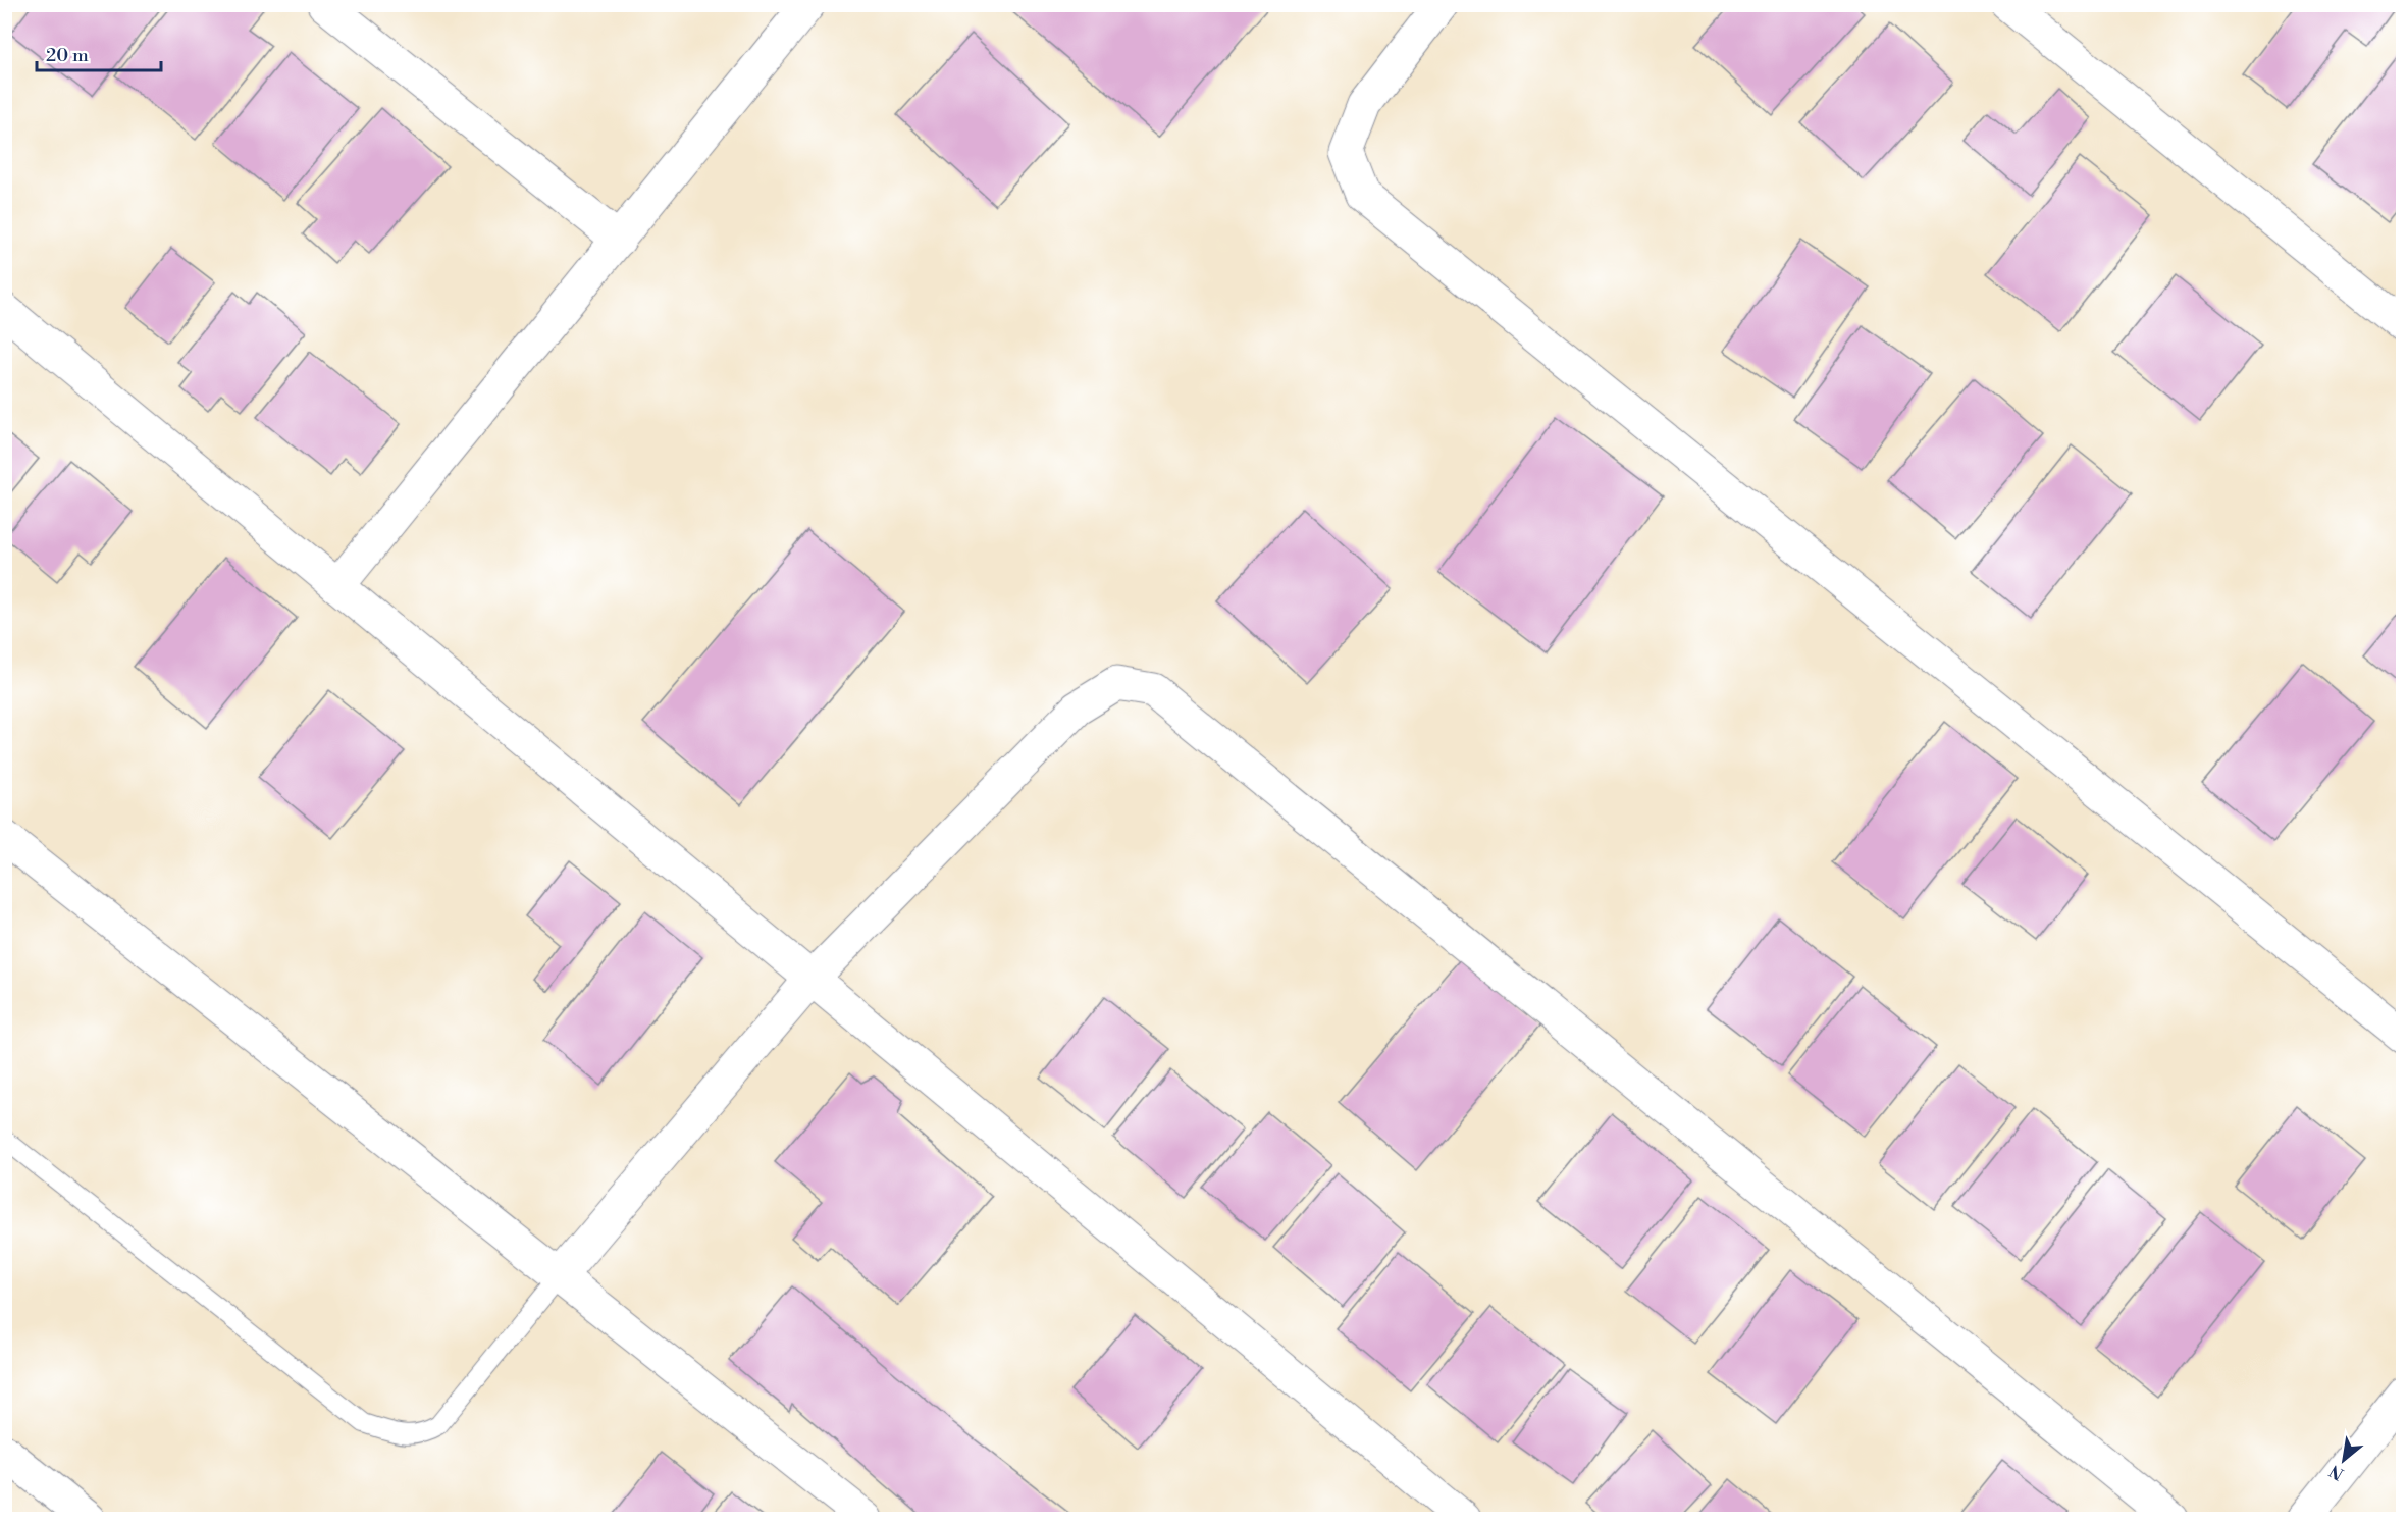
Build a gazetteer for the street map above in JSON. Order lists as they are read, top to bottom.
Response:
{
  "scale_bar": "20 m",
  "north": "bottom left"
}
